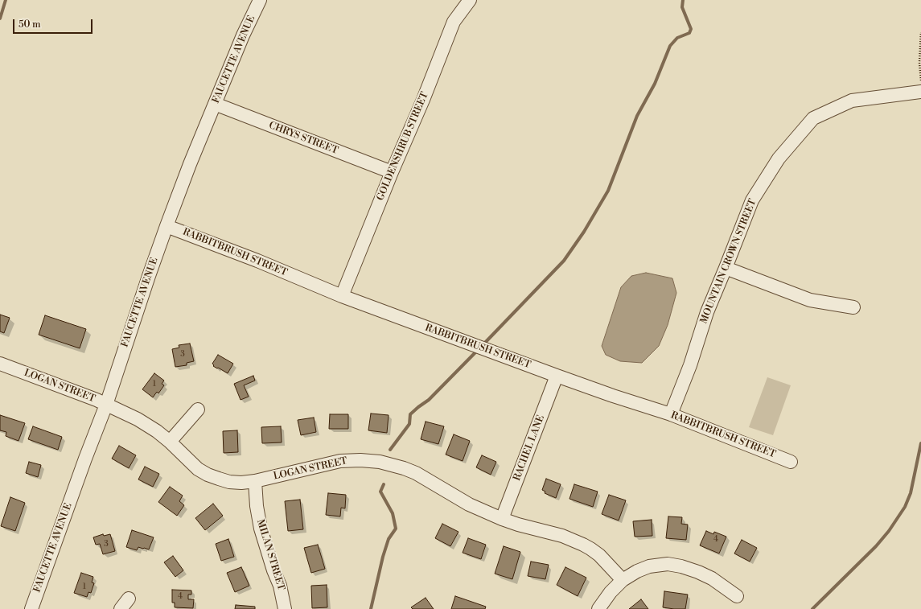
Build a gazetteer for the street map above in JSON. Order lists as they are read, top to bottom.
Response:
{
  "streets": {
    "street": [
      "FAUCETTE AVENUE",
      "CHRYS STREET",
      "GOLDENSHRUB STREET",
      "RABBITBRUSH STREET",
      "MOUNTAIN CROWN STREET",
      "LOGAN STREET",
      "RACHEL LANE",
      "MILAN STREET"
    ]
  },
  "crossings": [
    ["FAUCETTE AVENUE", "CHRYS STREET"],
    ["FAUCETTE AVENUE", "RABBITBRUSH STREET"],
    ["FAUCETTE AVENUE", "LOGAN STREET"],
    ["CHRYS STREET", "GOLDENSHRUB STREET"],
    ["GOLDENSHRUB STREET", "RABBITBRUSH STREET"],
    ["RABBITBRUSH STREET", "MOUNTAIN CROWN STREET"],
    ["RABBITBRUSH STREET", "RACHEL LANE"],
    ["LOGAN STREET", "RACHEL LANE"],
    ["LOGAN STREET", "MILAN STREET"]
  ],
  "house_numbers": [
    "3",
    "1",
    "4",
    "3",
    "1",
    "4"
  ],
  "scale_bar": "50 m"
}
